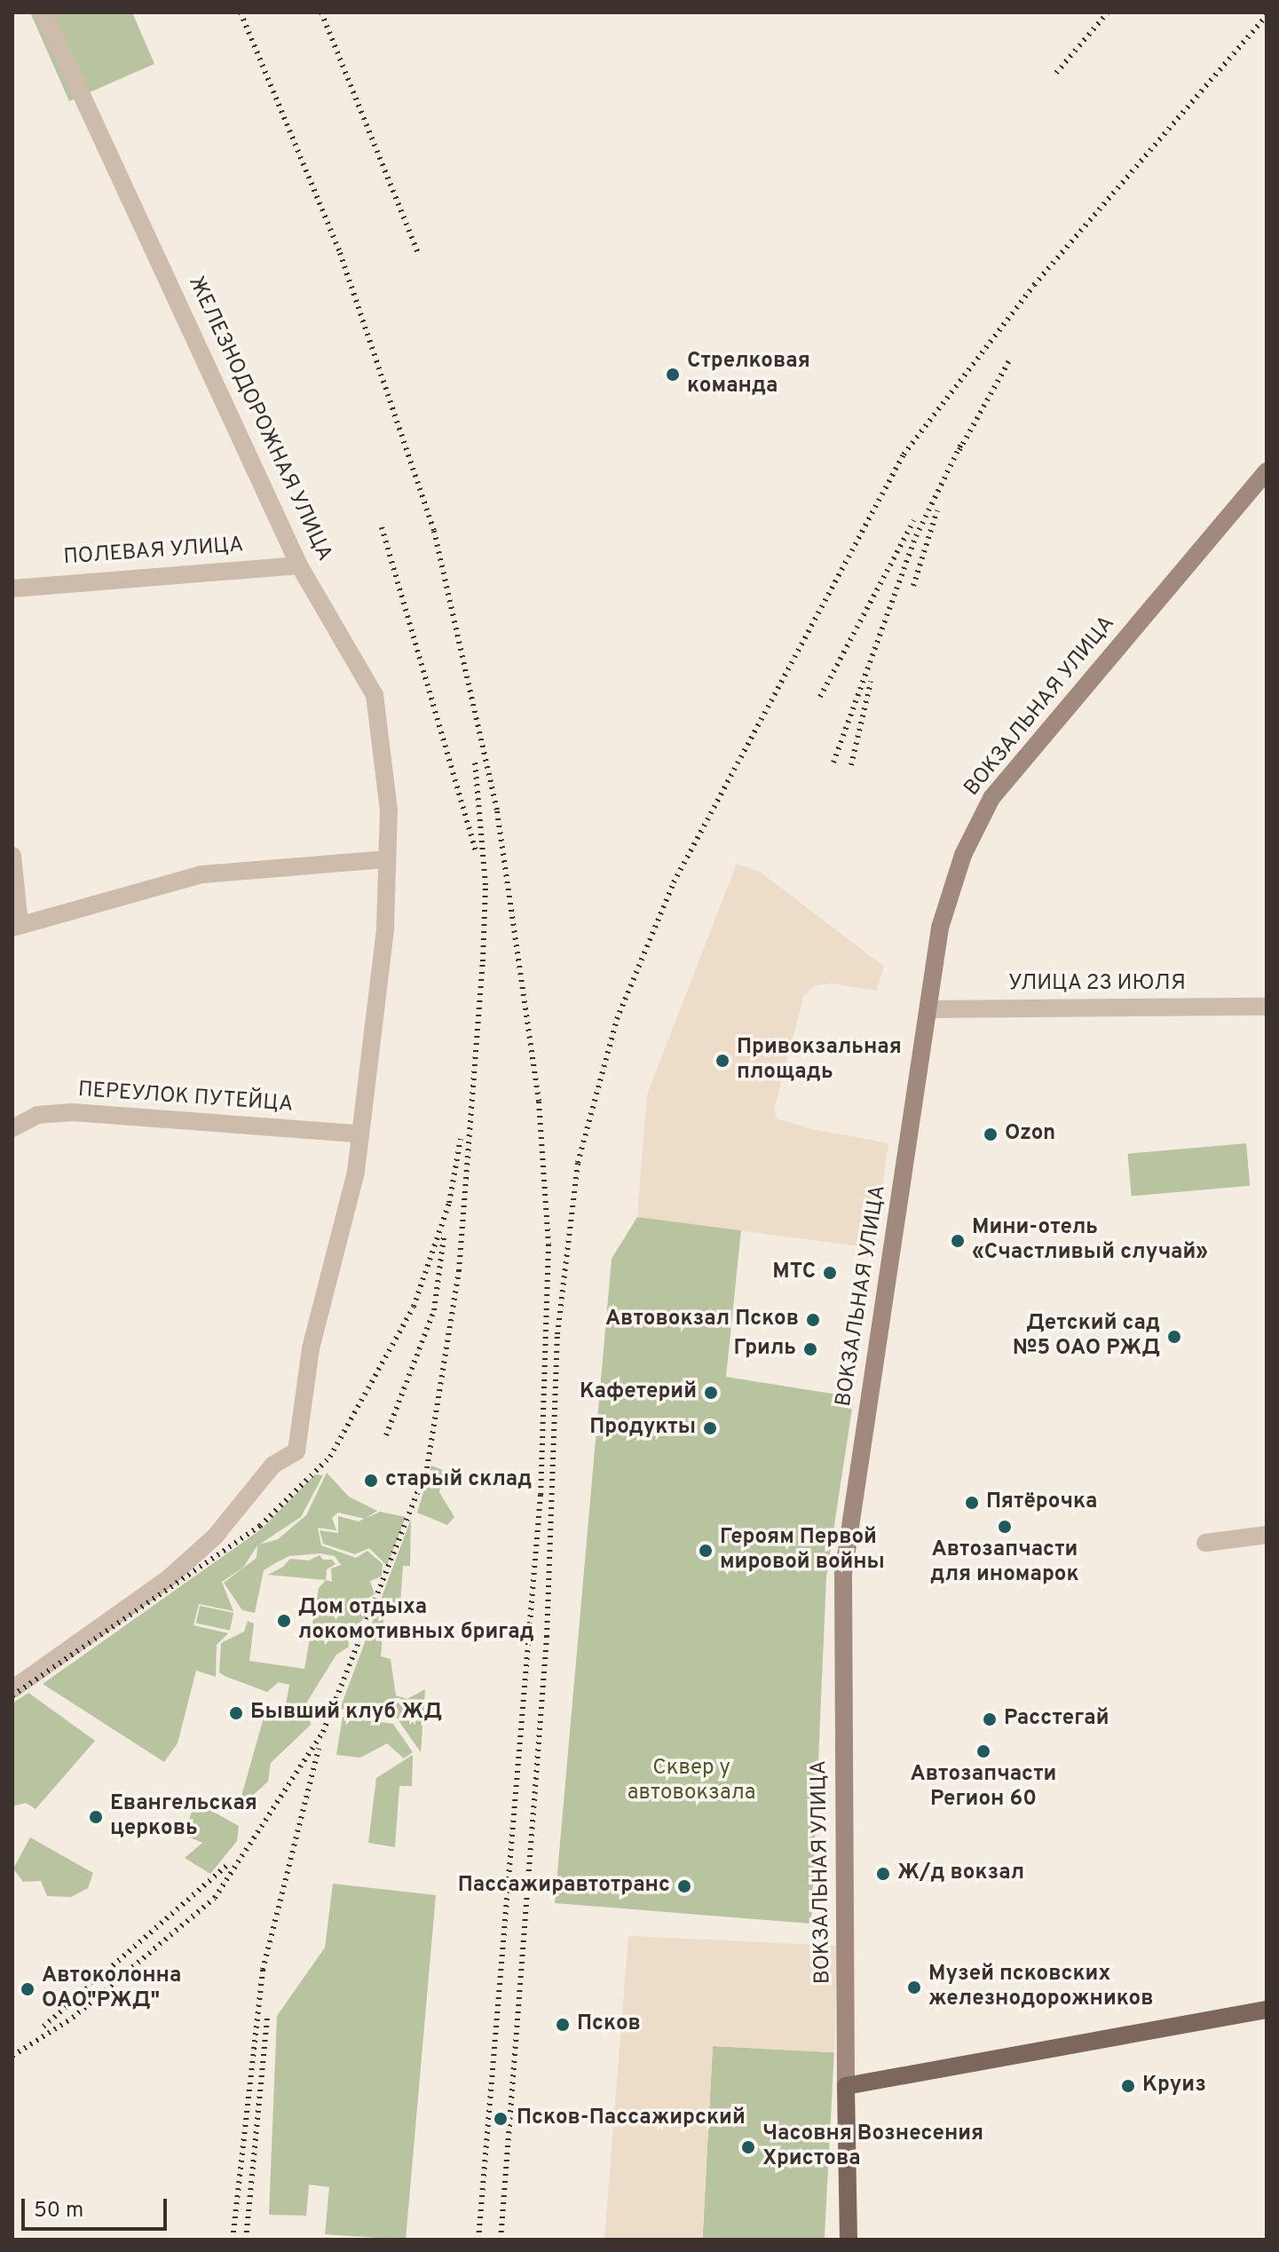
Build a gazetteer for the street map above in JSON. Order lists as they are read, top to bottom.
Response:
{
  "streets": {
    "main road": ["ВОКЗАЛЬНАЯ УЛИЦА"],
    "street": [
      "ЖЕЛЕЗНОДОРОЖНАЯ УЛИЦА",
      "ПОЛЕВАЯ УЛИЦА",
      "УЛИЦА 23 ИЮЛЯ",
      "ПЕРЕУЛОК ПУТЕЙЦА"
    ]
  },
  "crossings": [
    ["ЖЕЛЕЗНОДОРОЖНАЯ УЛИЦА", "ПОЛЕВАЯ УЛИЦА"],
    ["ЖЕЛЕЗНОДОРОЖНАЯ УЛИЦА", "ПЕРЕУЛОК ПУТЕЙЦА"],
    ["ВОКЗАЛЬНАЯ УЛИЦА", "УЛИЦА 23 ИЮЛЯ"]
  ],
  "parks": ["Сквер у автовокзала"],
  "places": [
    "Стрелковая команда",
    "Привокзальная площадь",
    "Ozon",
    "Мини-отель «Счастливый случай»",
    "МТС",
    "Автовокзал Псков",
    "Детский сад №5 ОАО РЖД",
    "Гриль",
    "Кафетерий",
    "Продукты",
    "старый склад",
    "Пятёрочка",
    "Автозапчасти для иномарок",
    "Героям Первой мировой войны",
    "Дом отдыха локомотивных бригад",
    "Бывший клуб ЖД",
    "Расстегай",
    "Автозапчасти Регион 60",
    "Евангельская церковь",
    "Ж/д вокзал",
    "Пассажиравтотранс",
    "Музей псковских железнодорожников",
    "Автоколонна ОАО\"РЖД\"",
    "Псков",
    "Круиз",
    "Псков-Пассажирский",
    "Часовня Вознесения Христова"
  ],
  "scale_bar": "50 m"
}
